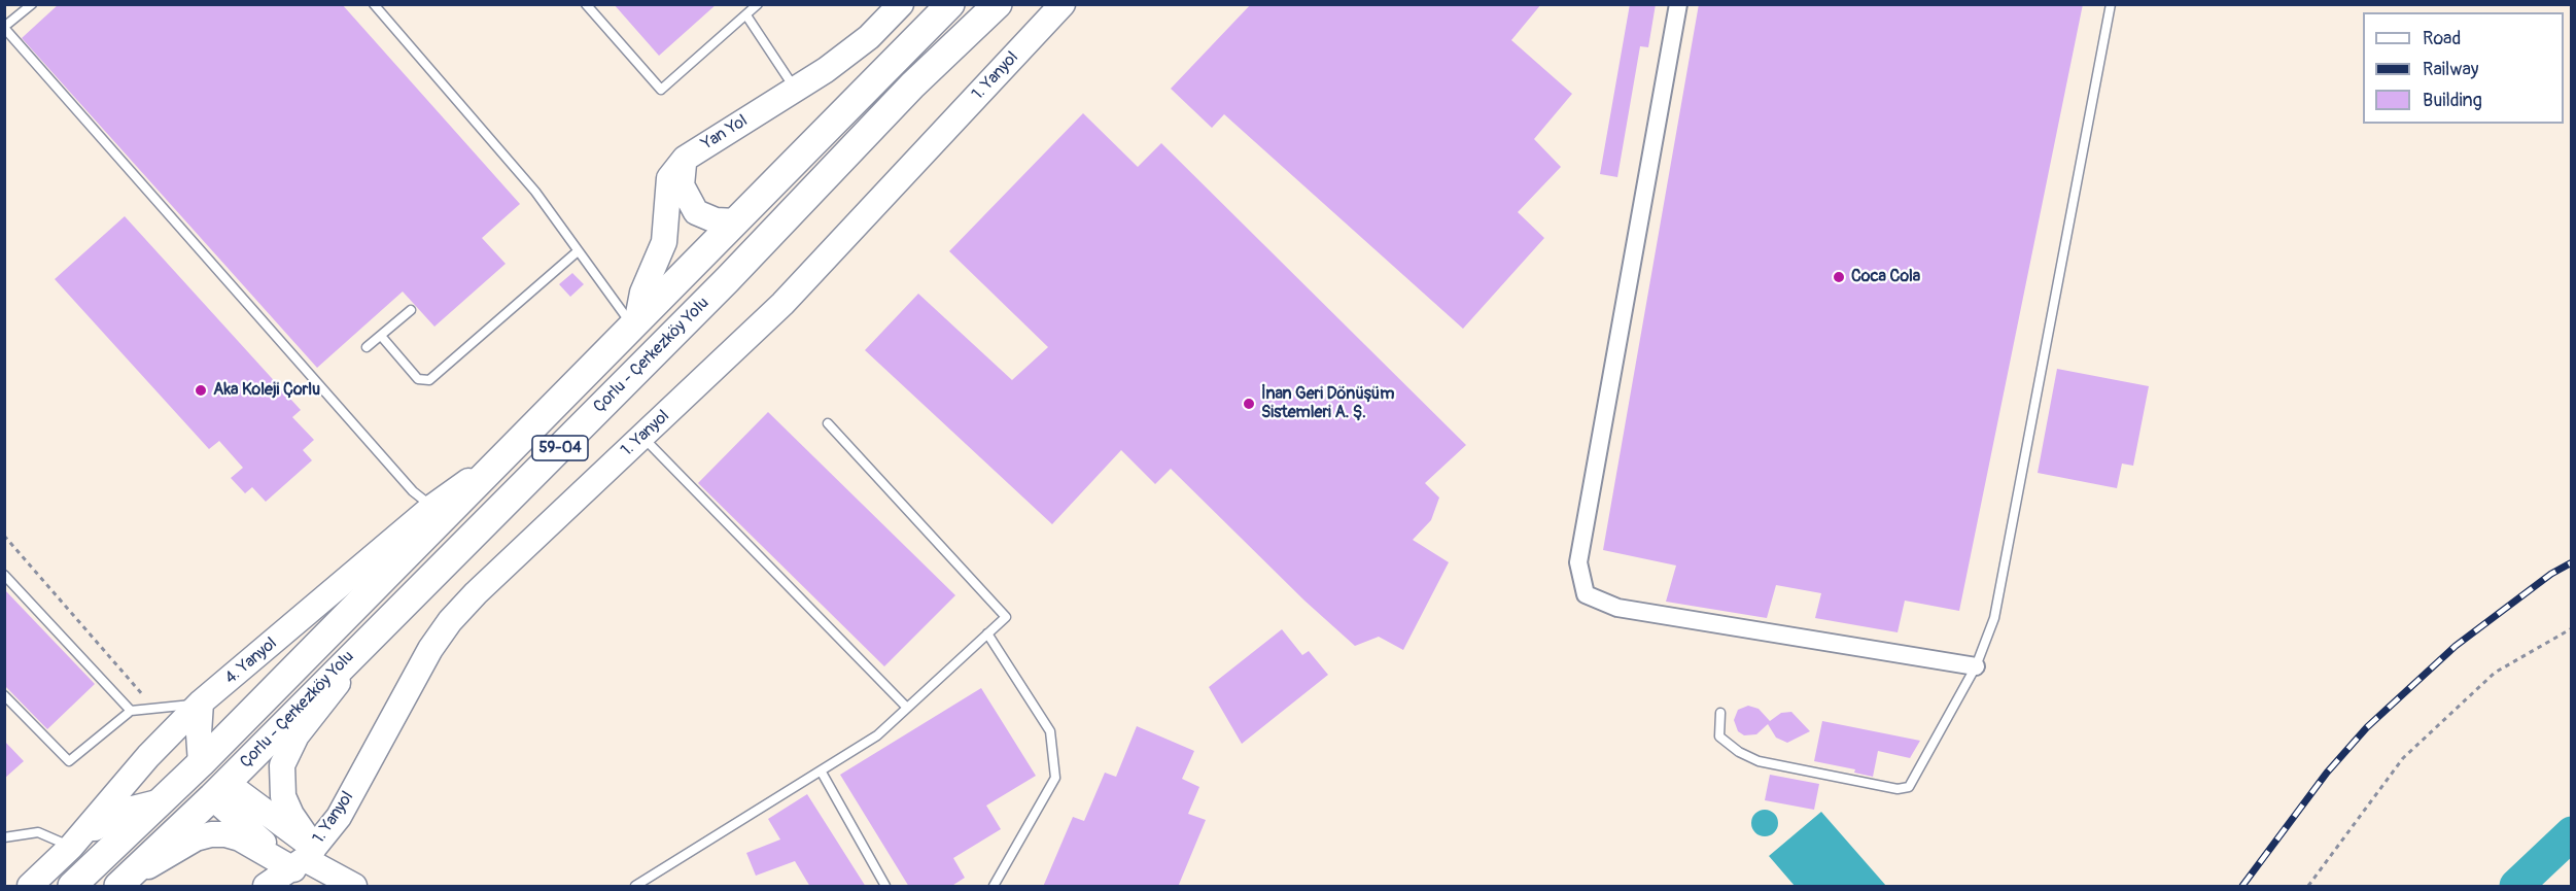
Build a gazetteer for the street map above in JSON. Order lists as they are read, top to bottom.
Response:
{
  "streets": {
    "main road": [
      "1. Yanyol",
      "Yan Yol",
      "Çorlu - Çerkezköy Yolu",
      "59-04",
      "4. Yanyol"
    ]
  },
  "crossings": [
    ["Yan Yol", "Çorlu - Çerkezköy Yolu"],
    ["Çorlu - Çerkezköy Yolu", "4. Yanyol"]
  ],
  "places": ["Coca Cola", "Aka Koleji Çorlu", "İnan Geri Dönüşüm Sistemleri A. Ş."],
  "legend": ["Road", "Railway", "Building"]
}
